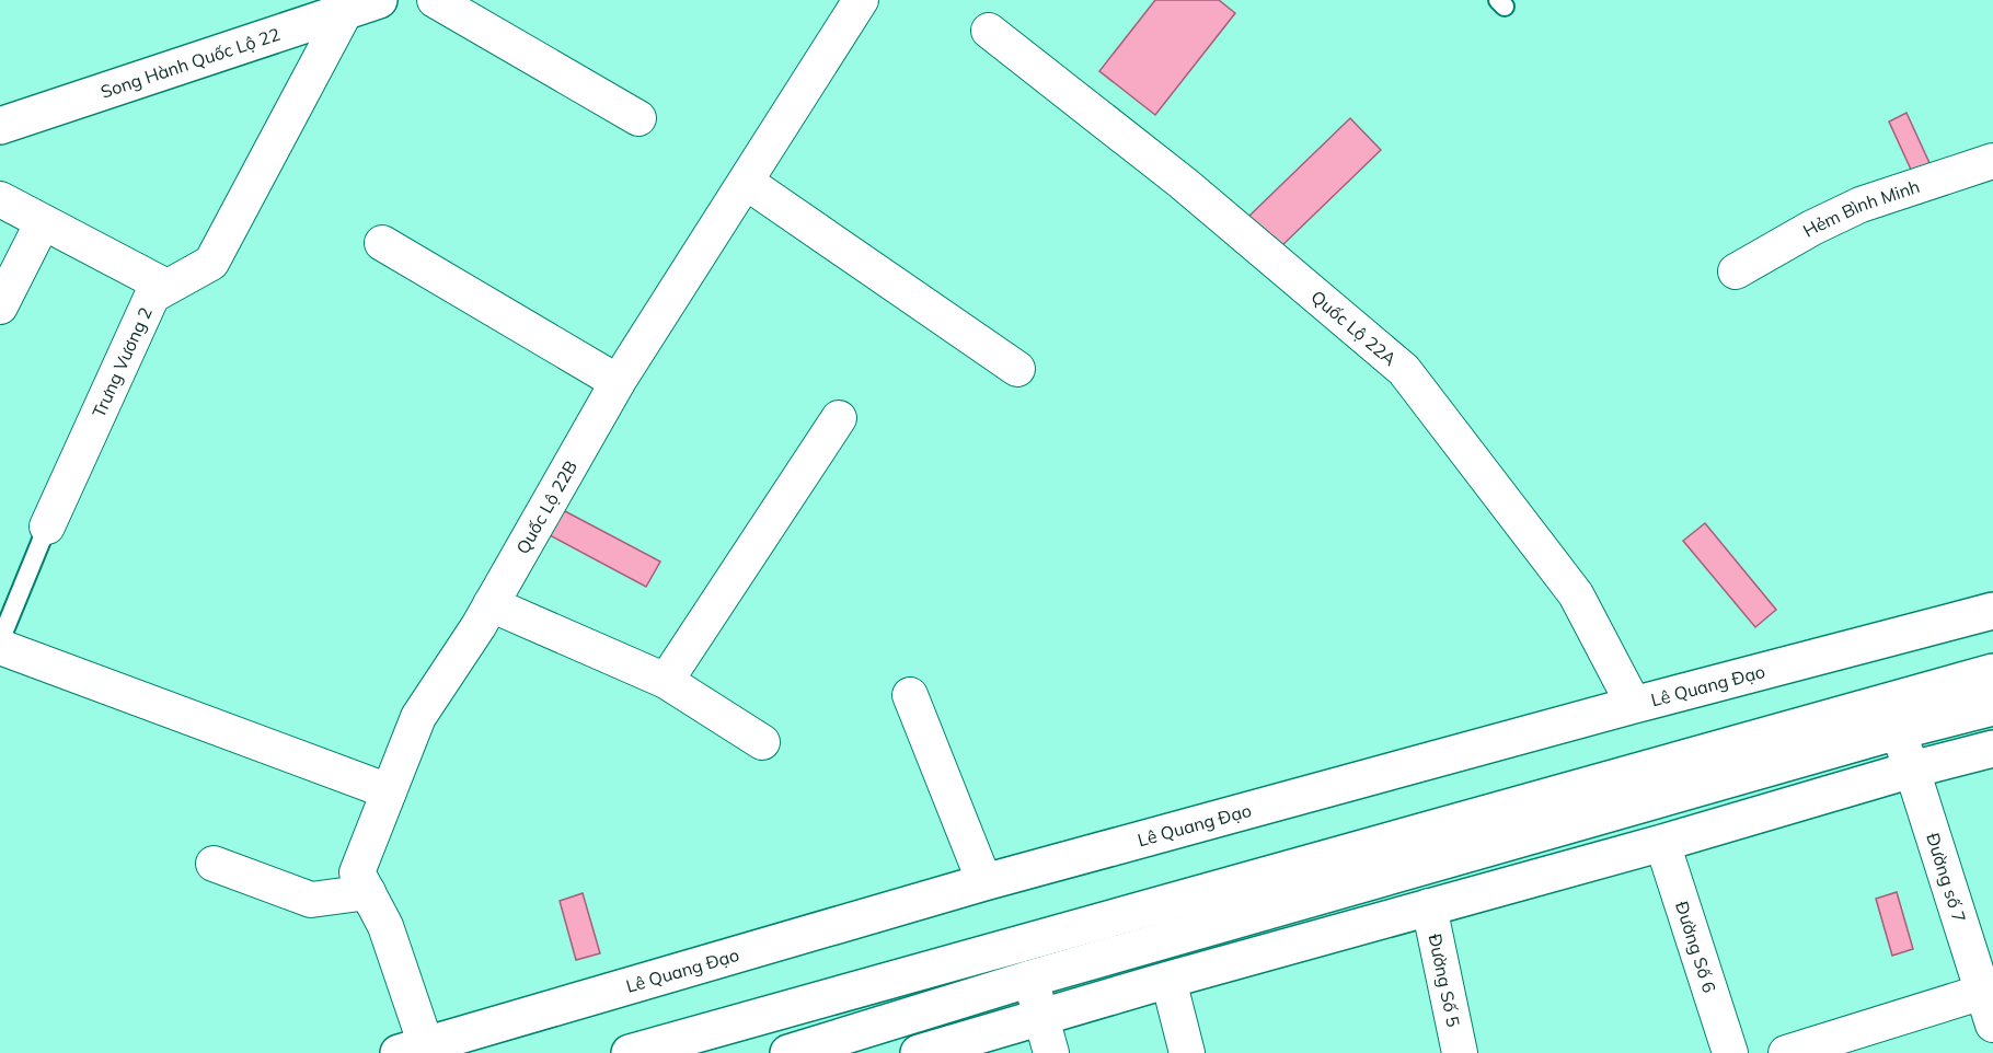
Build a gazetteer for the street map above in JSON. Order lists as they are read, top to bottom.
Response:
{
  "streets": {
    "main road": ["Song Hành Quốc Lộ 22", "Lê Quang Đạo"],
    "street": [
      "Hẻm Bình Minh",
      "Quốc Lộ 22A",
      "Trưng Vương 2",
      "Quốc Lộ 22B",
      "Đường số 7",
      "Đường Số 6",
      "Đường Số 5"
    ]
  },
  "crossings": [
    ["Song Hành Quốc Lộ 22", "Trưng Vương 2"],
    ["Quốc Lộ 22A", "Lê Quang Đạo"],
    ["Quốc Lộ 22B", "Lê Quang Đạo"]
  ]
}
